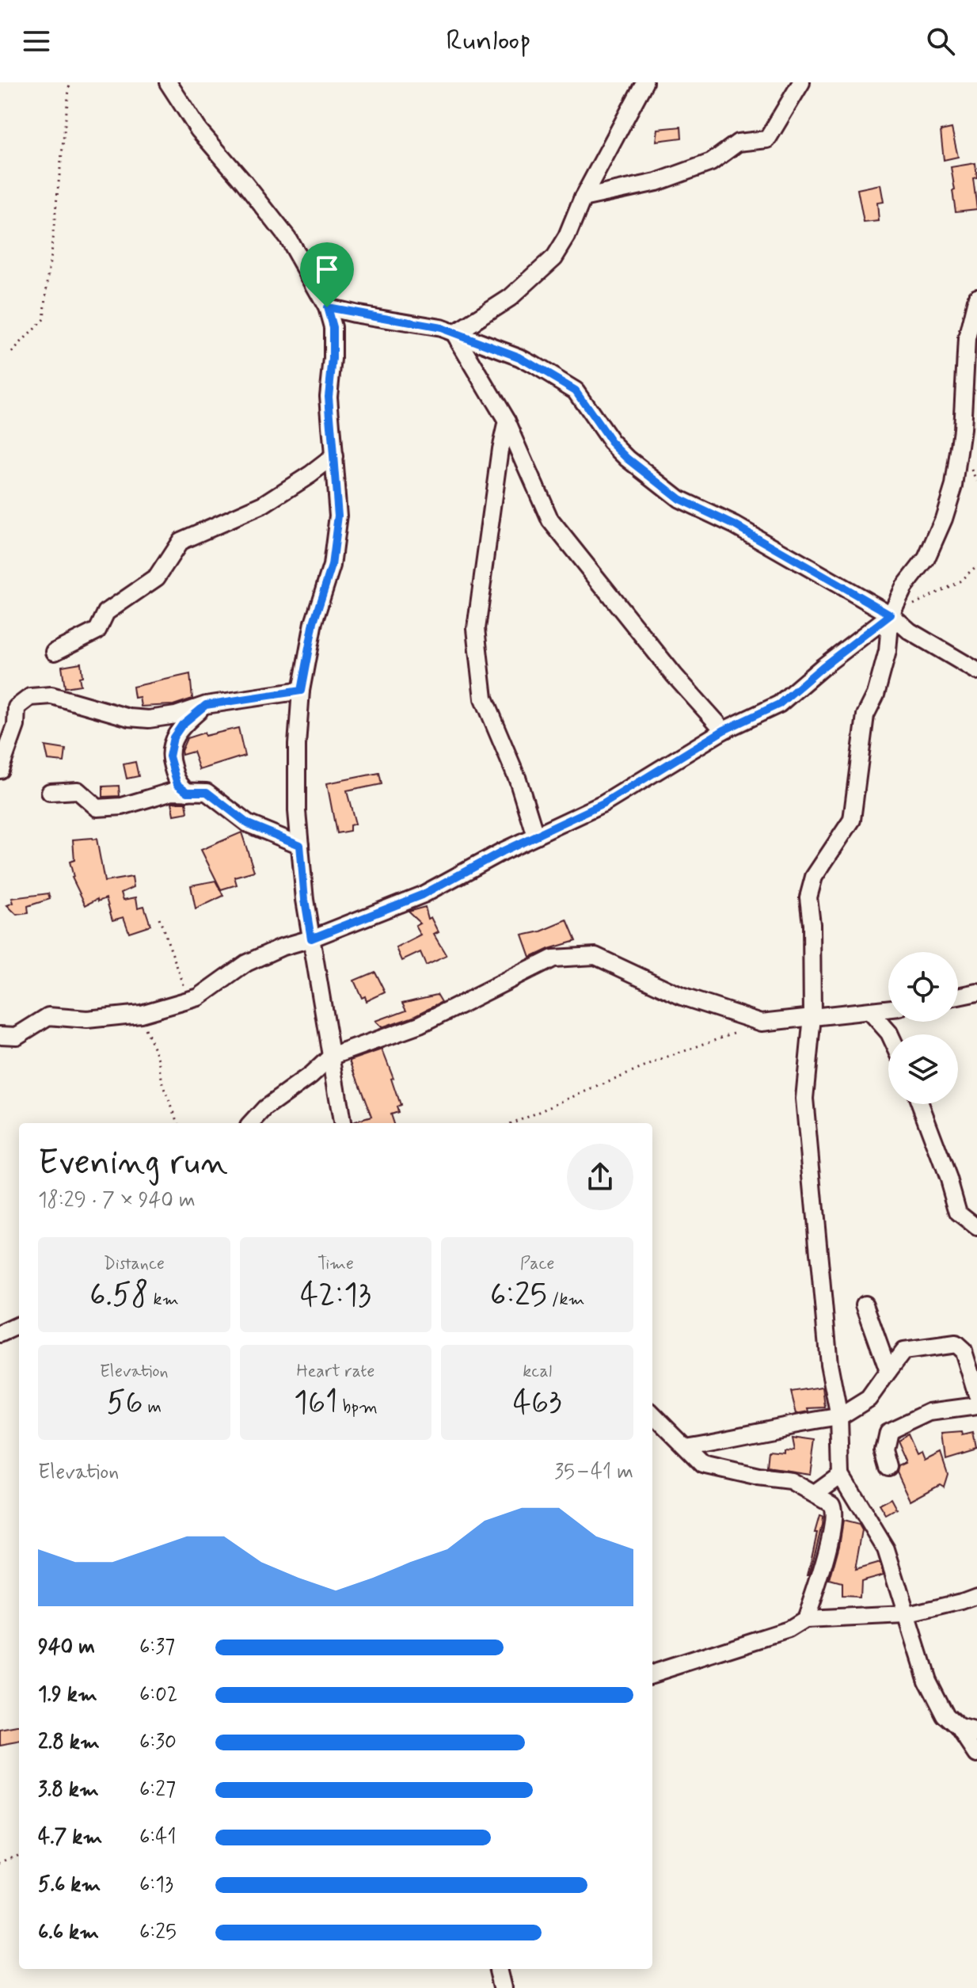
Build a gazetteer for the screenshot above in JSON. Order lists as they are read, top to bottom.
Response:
{
  "page": {
    "header": "Runloop",
    "heading": ["Evening run", "18:29 · 7 × 940 m"],
    "stats": [
      ["Distance", "6.58 km"],
      ["Time", "42:13"],
      ["Pace", "6:25 /km"],
      ["Elevation", "56 m"],
      ["Heart rate", "161 bpm"],
      ["kcal", "463"]
    ],
    "chart": ["Elevation", "35–41 m"],
    "list": [
      {
        "name": "940 m",
        "note": "6:37"
      },
      {
        "name": "1.9 km",
        "note": "6:02"
      },
      {
        "name": "2.8 km",
        "note": "6:30"
      },
      {
        "name": "3.8 km",
        "note": "6:27"
      },
      {
        "name": "4.7 km",
        "note": "6:41"
      },
      {
        "name": "5.6 km",
        "note": "6:13"
      },
      {
        "name": "6.6 km",
        "note": "6:25"
      }
    ]
  }
}
